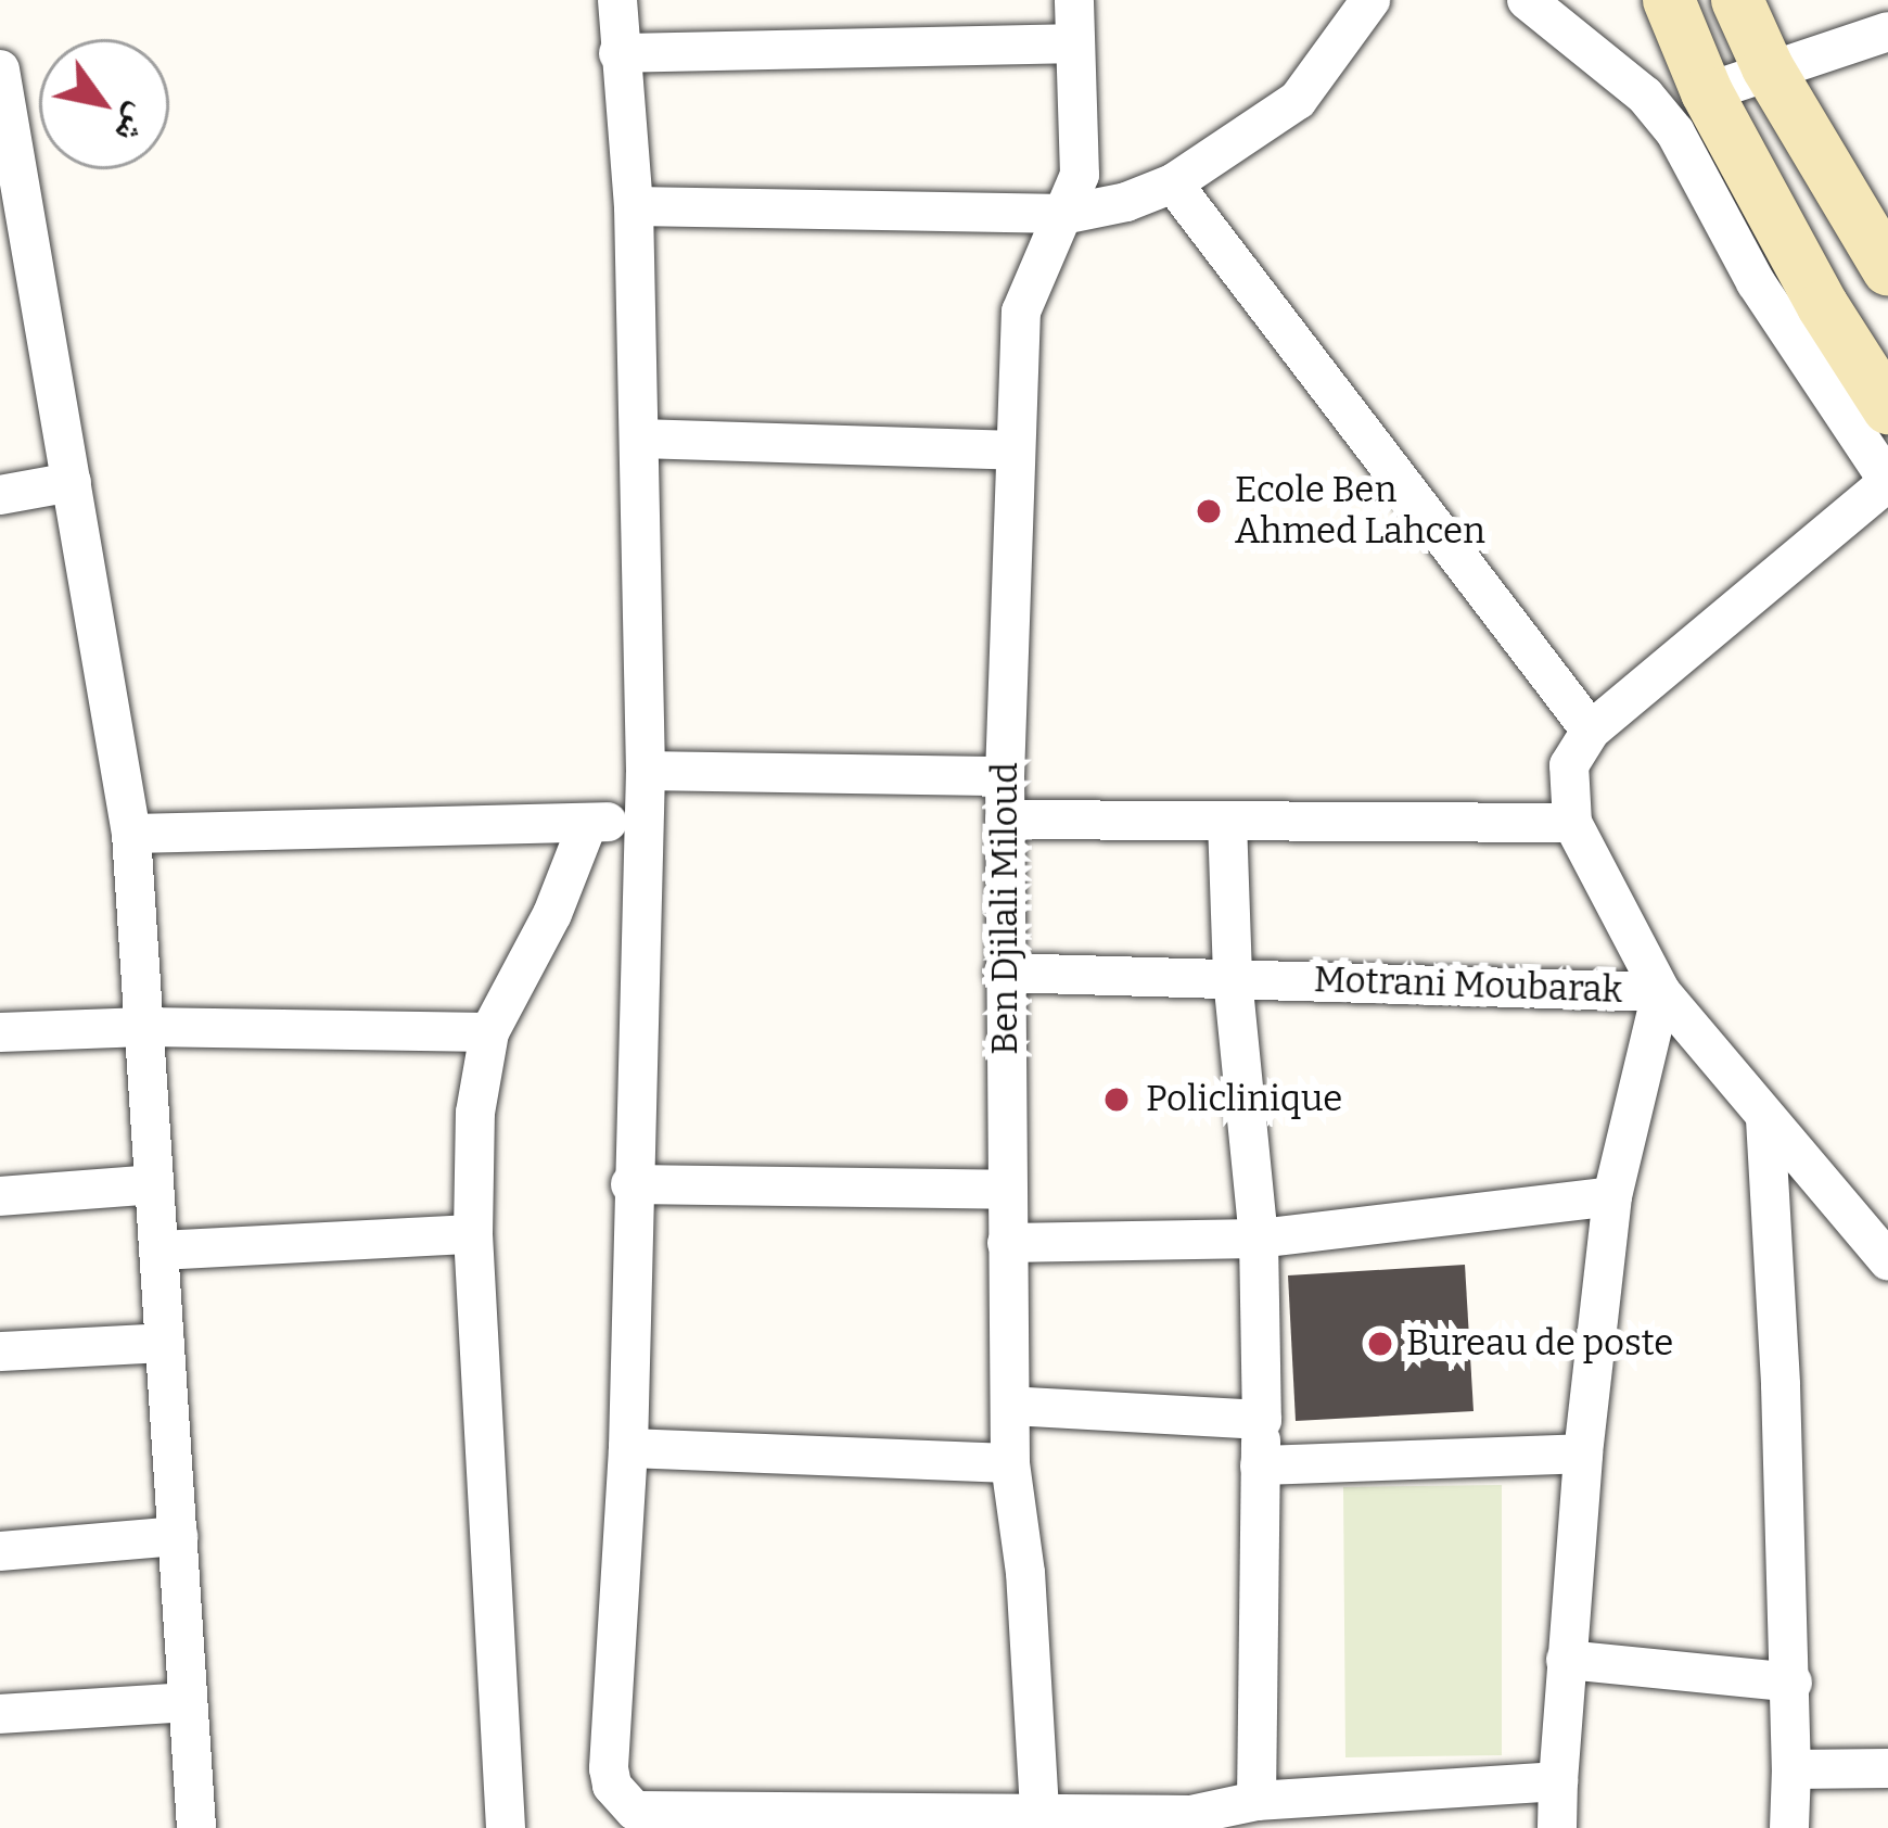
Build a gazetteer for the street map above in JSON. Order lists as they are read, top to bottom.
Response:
{
  "streets": {
    "street": ["Ben Djilali Miloud", "Motrani Moubarak"]
  },
  "crossings": [
    ["Ben Djilali Miloud", "Motrani Moubarak"]
  ],
  "places": ["Ecole Ben Ahmed Lahcen", "Policlinique", "Bureau de poste"],
  "north": "bottom right"
}
